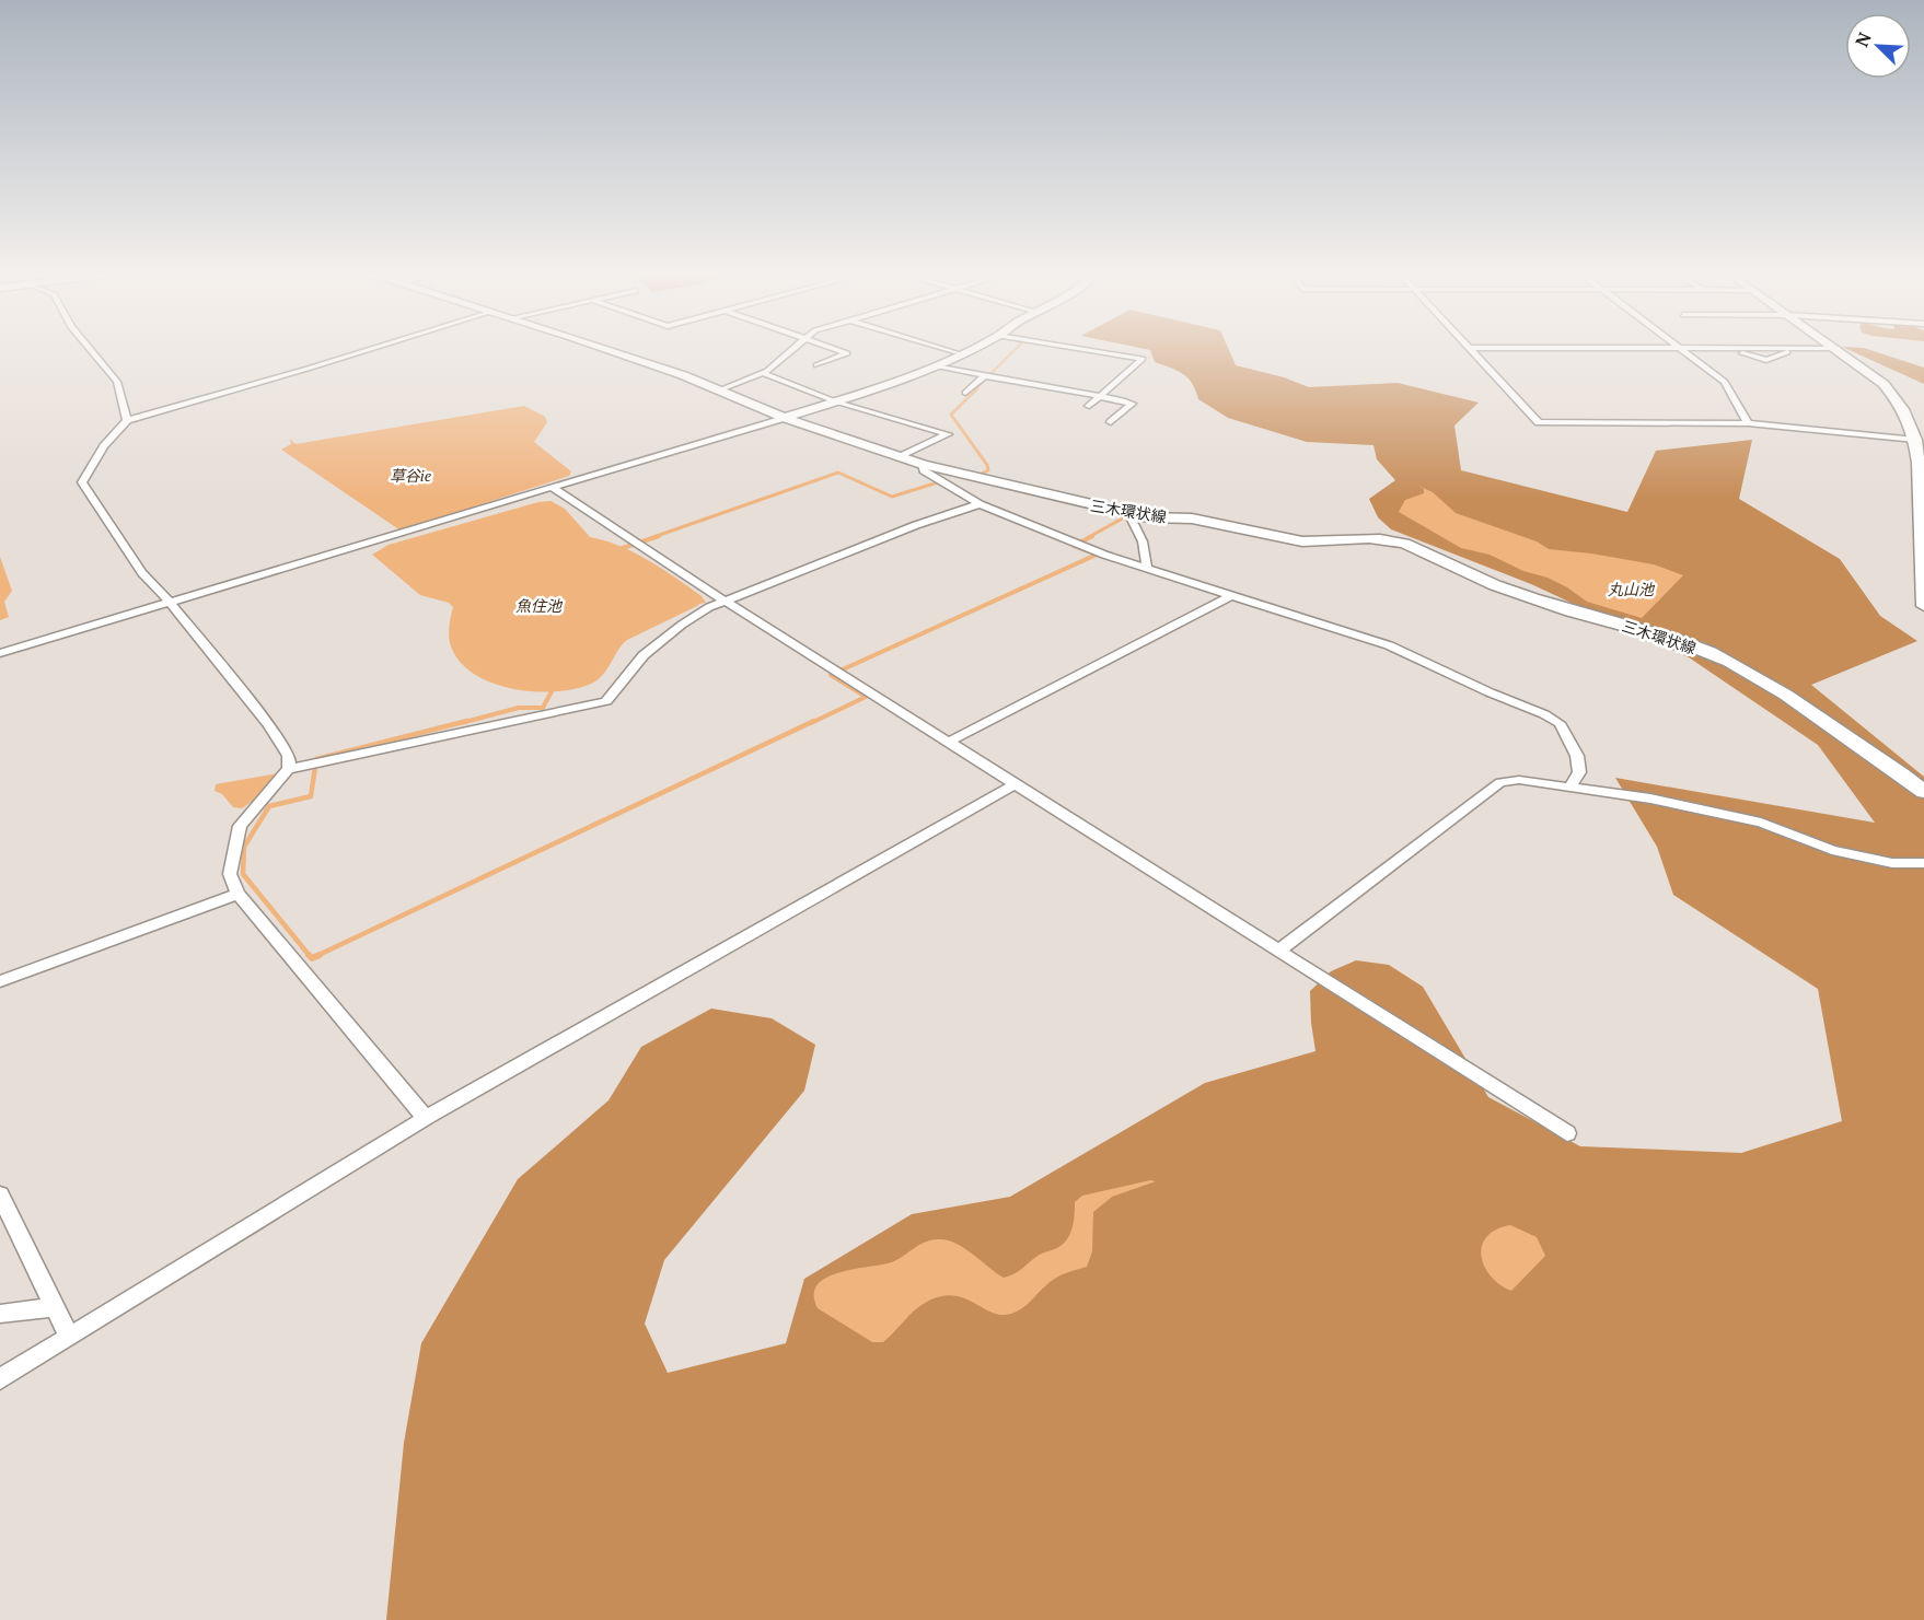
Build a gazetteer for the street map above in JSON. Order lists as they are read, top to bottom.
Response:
{
  "streets": {
    "main road": ["三木環状線"]
  },
  "water": ["草谷ie", "丸山池", "魚住池"],
  "north": "top left"
}
